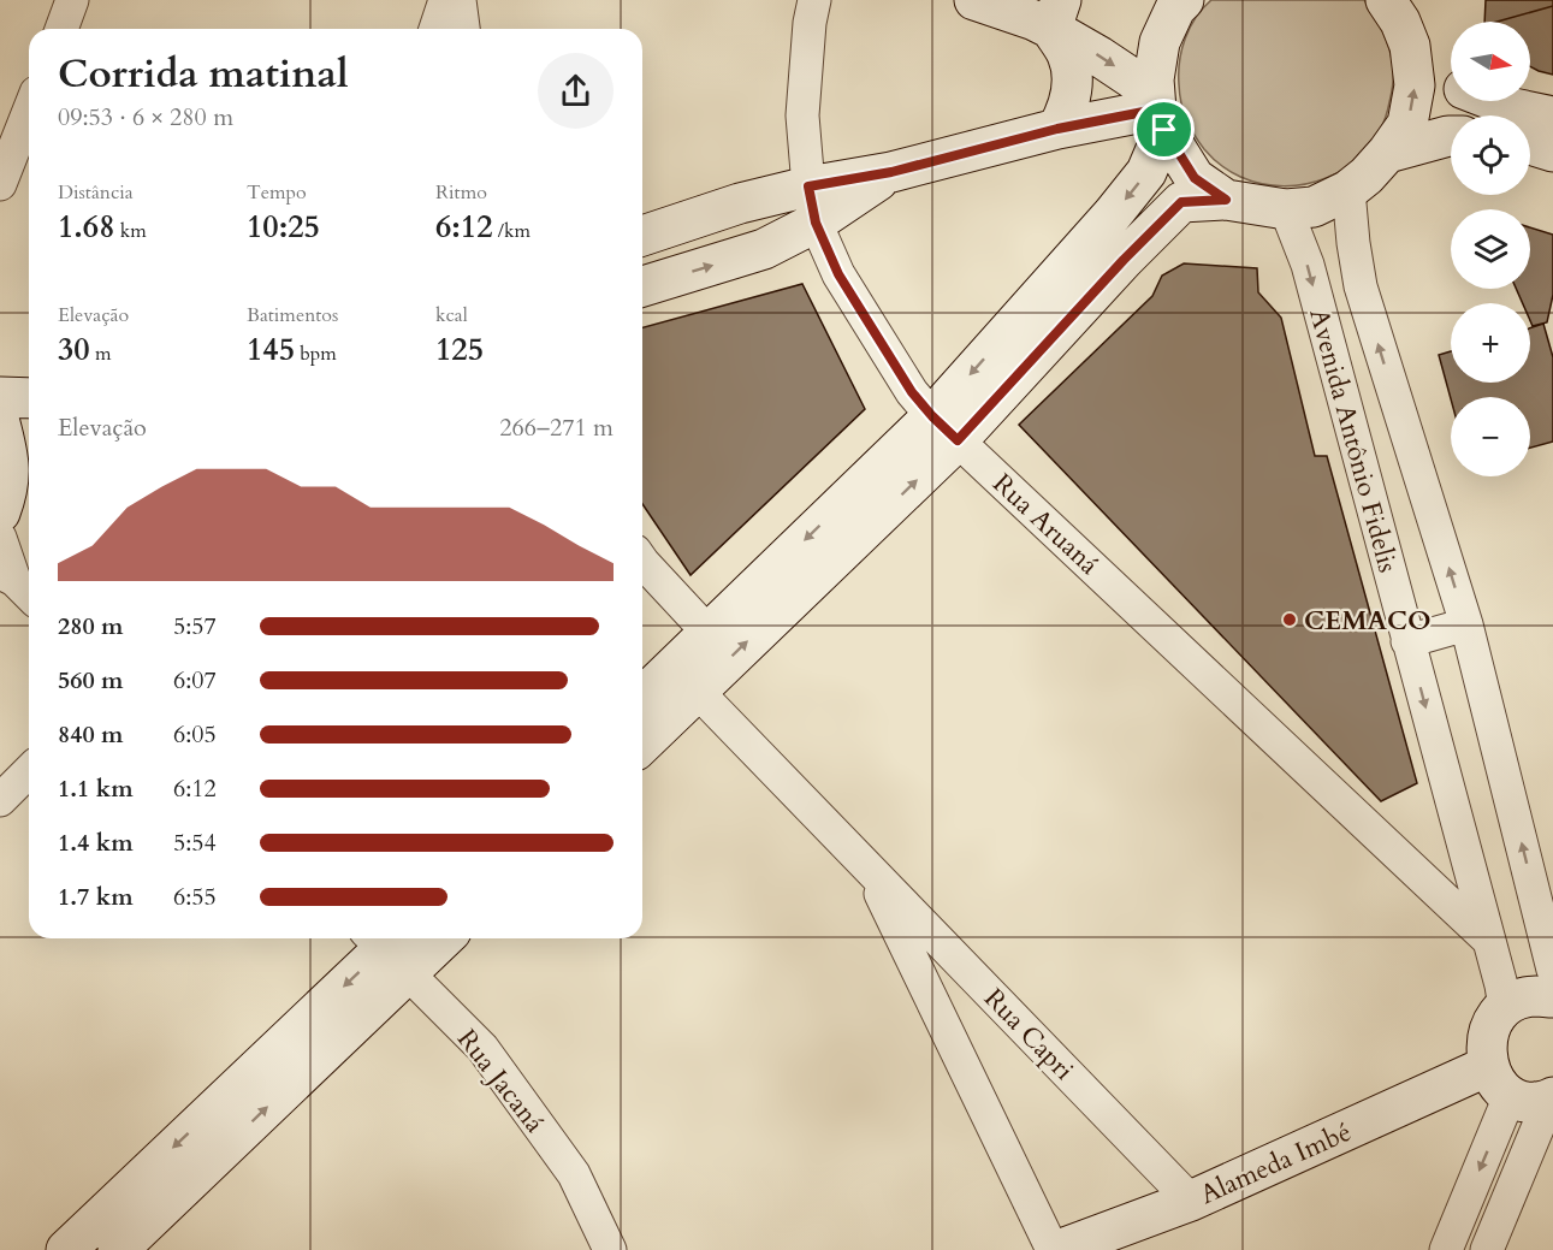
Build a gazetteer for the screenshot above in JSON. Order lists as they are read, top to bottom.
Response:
{
  "streets": {
    "street": [
      "Avenida Antônio Fidelis",
      "Rua Aruaná",
      "Rua Capri",
      "Rua Jacaná",
      "Alameda Imbé"
    ]
  },
  "crossings": [
    ["Avenida Antônio Fidelis", "Rua Aruaná"],
    ["Rua Capri", "Alameda Imbé"]
  ],
  "places": ["CEMACO"],
  "north": "right",
  "page": {
    "map_buttons": ["+", "−"],
    "heading": ["Corrida matinal", "09:53 · 6 × 280 m"],
    "stats": [
      ["Distância", "1.68 km"],
      ["Tempo", "10:25"],
      ["Ritmo", "6:12 /km"],
      ["Elevação", "30 m"],
      ["Batimentos", "145 bpm"],
      ["kcal", "125"]
    ],
    "chart": ["Elevação", "266–271 m"],
    "list": [
      {
        "name": "280 m",
        "note": "5:57"
      },
      {
        "name": "560 m",
        "note": "6:07"
      },
      {
        "name": "840 m",
        "note": "6:05"
      },
      {
        "name": "1.1 km",
        "note": "6:12"
      },
      {
        "name": "1.4 km",
        "note": "5:54"
      },
      {
        "name": "1.7 km",
        "note": "6:55"
      }
    ]
  }
}
